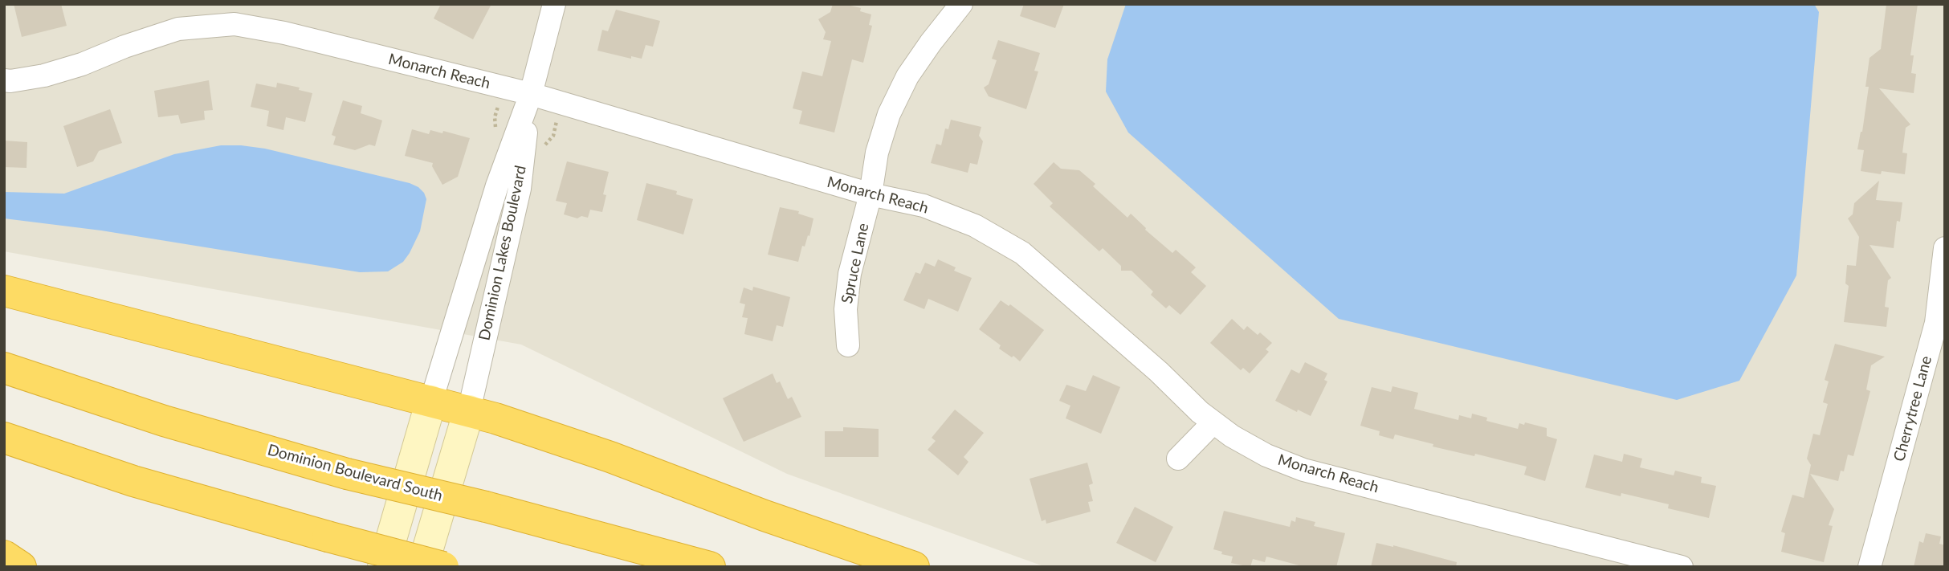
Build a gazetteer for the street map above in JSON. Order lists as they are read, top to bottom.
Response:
{
  "streets": {
    "highway": ["Dominion Boulevard South"],
    "street": [
      "Monarch Reach",
      "Dominion Lakes Boulevard",
      "Spruce Lane",
      "Cherrytree Lane"
    ]
  },
  "crossings": [
    ["Monarch Reach", "Dominion Lakes Boulevard"],
    ["Monarch Reach", "Spruce Lane"]
  ]
}
